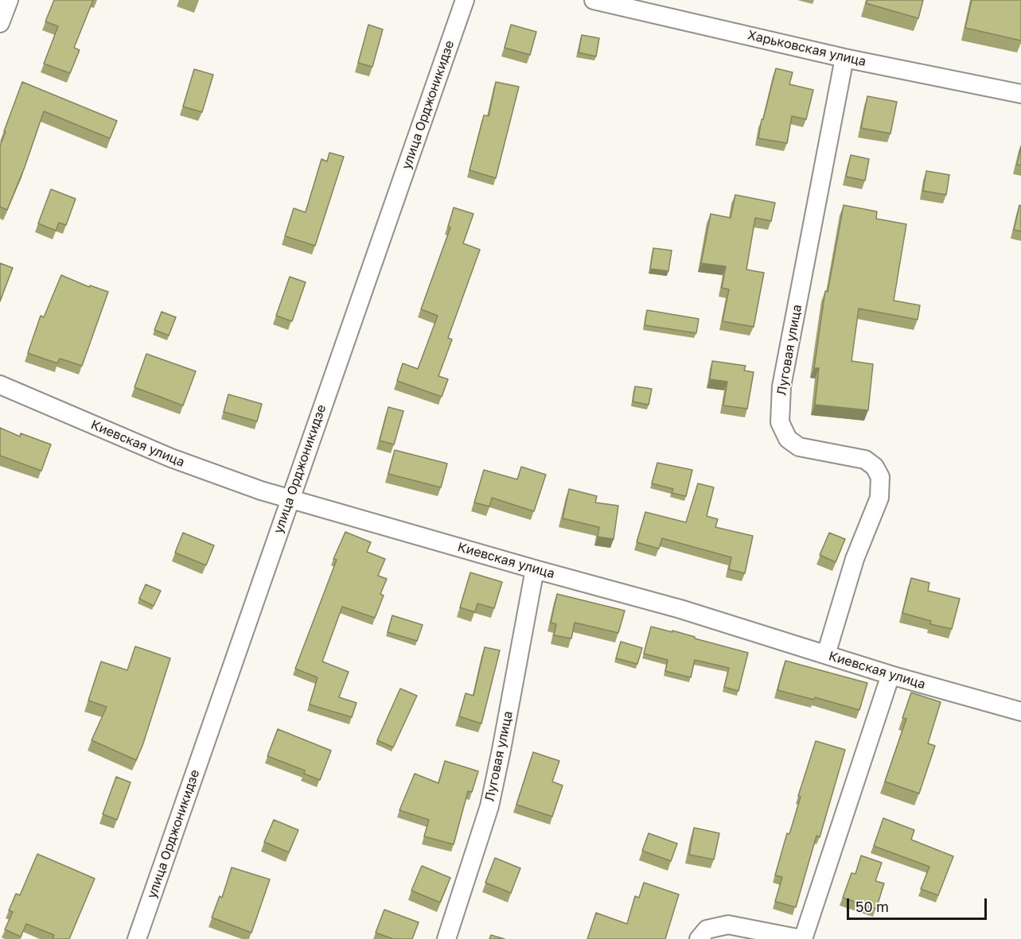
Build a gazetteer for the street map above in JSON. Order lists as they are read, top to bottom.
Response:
{
  "streets": {
    "street": [
      "Харьковская улица",
      "улица Орджоникидзе",
      "Луговая улица",
      "Киевская улица"
    ]
  },
  "crossings": [
    ["Харьковская улица", "Луговая улица"],
    ["улица Орджоникидзе", "Киевская улица"],
    ["Луговая улица", "Киевская улица"]
  ],
  "scale_bar": "50 m"
}
